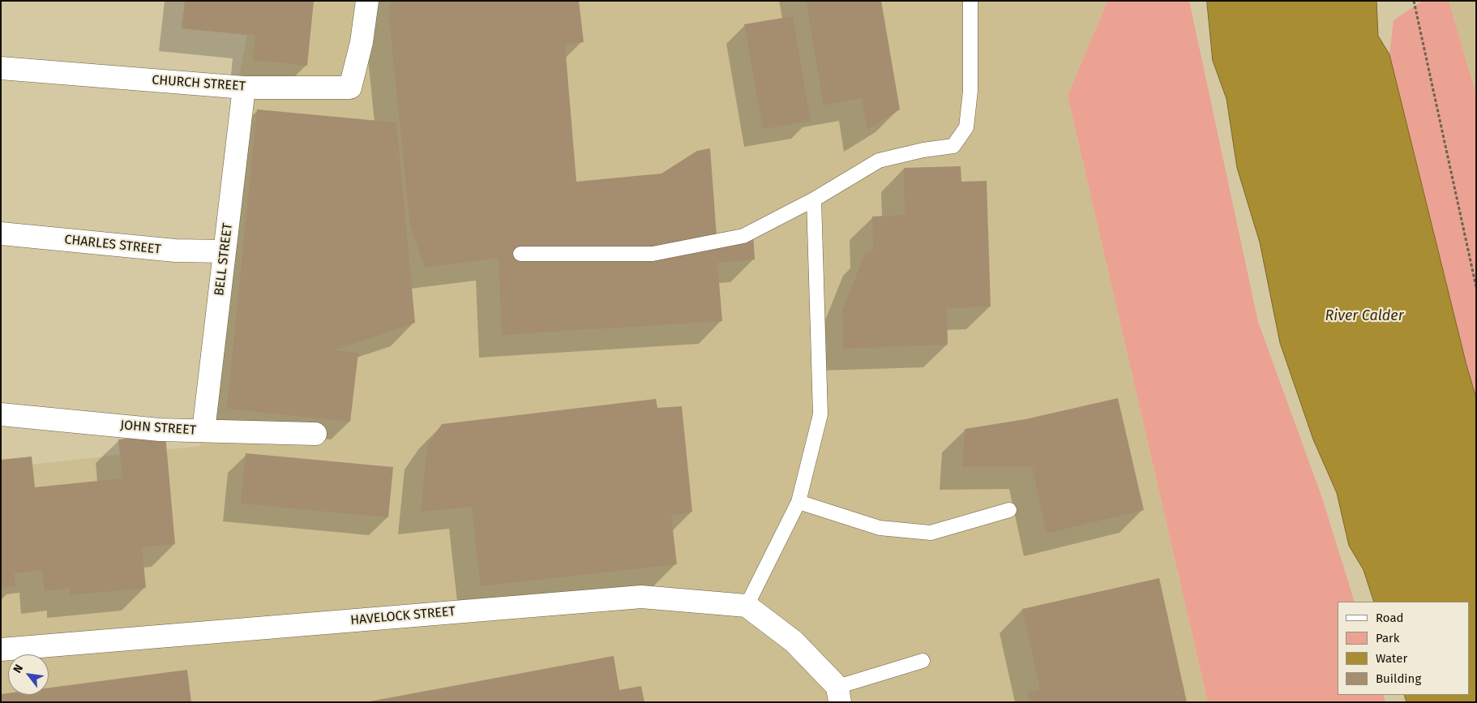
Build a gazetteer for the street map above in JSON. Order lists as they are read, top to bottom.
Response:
{
  "streets": {
    "street": [
      "CHURCH STREET",
      "CHARLES STREET",
      "BELL STREET",
      "JOHN STREET",
      "HAVELOCK STREET"
    ]
  },
  "crossings": [
    ["CHURCH STREET", "BELL STREET"],
    ["CHARLES STREET", "BELL STREET"],
    ["BELL STREET", "JOHN STREET"]
  ],
  "water": ["River Calder"],
  "legend": [
    "Road",
    "Park",
    "Water",
    "Building"
  ],
  "north": "top left"
}
